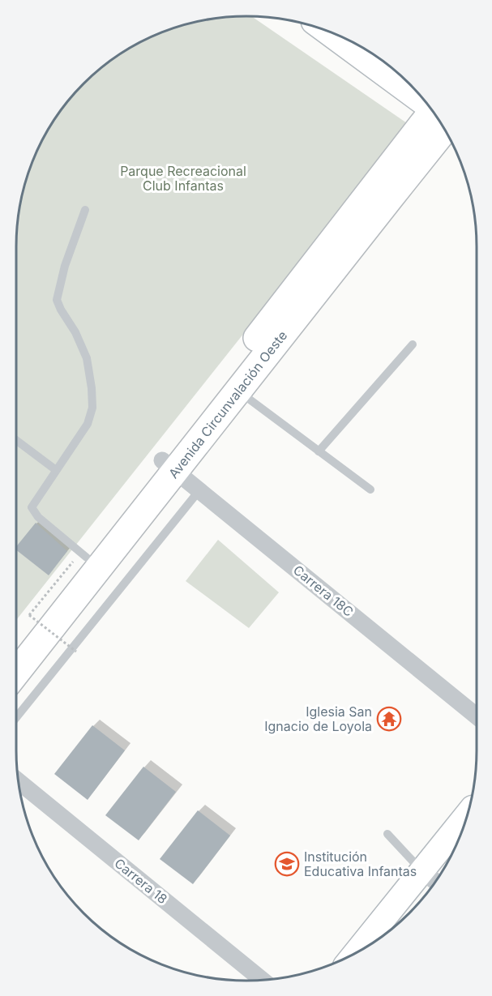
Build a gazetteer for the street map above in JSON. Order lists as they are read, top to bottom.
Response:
{
  "streets": {
    "main road": ["Avenida Circunvalación Oeste"],
    "street": ["Carrera 18C", "Carrera 18"]
  },
  "crossings": [
    ["Avenida Circunvalación Oeste", "Carrera 18C"]
  ],
  "parks": ["Parque Recreacional Club Infantas"],
  "places": {
    "temple": ["Iglesia San Ignacio de Loyola"],
    "school or university": ["Institución Educativa Infantas"]
  }
}
